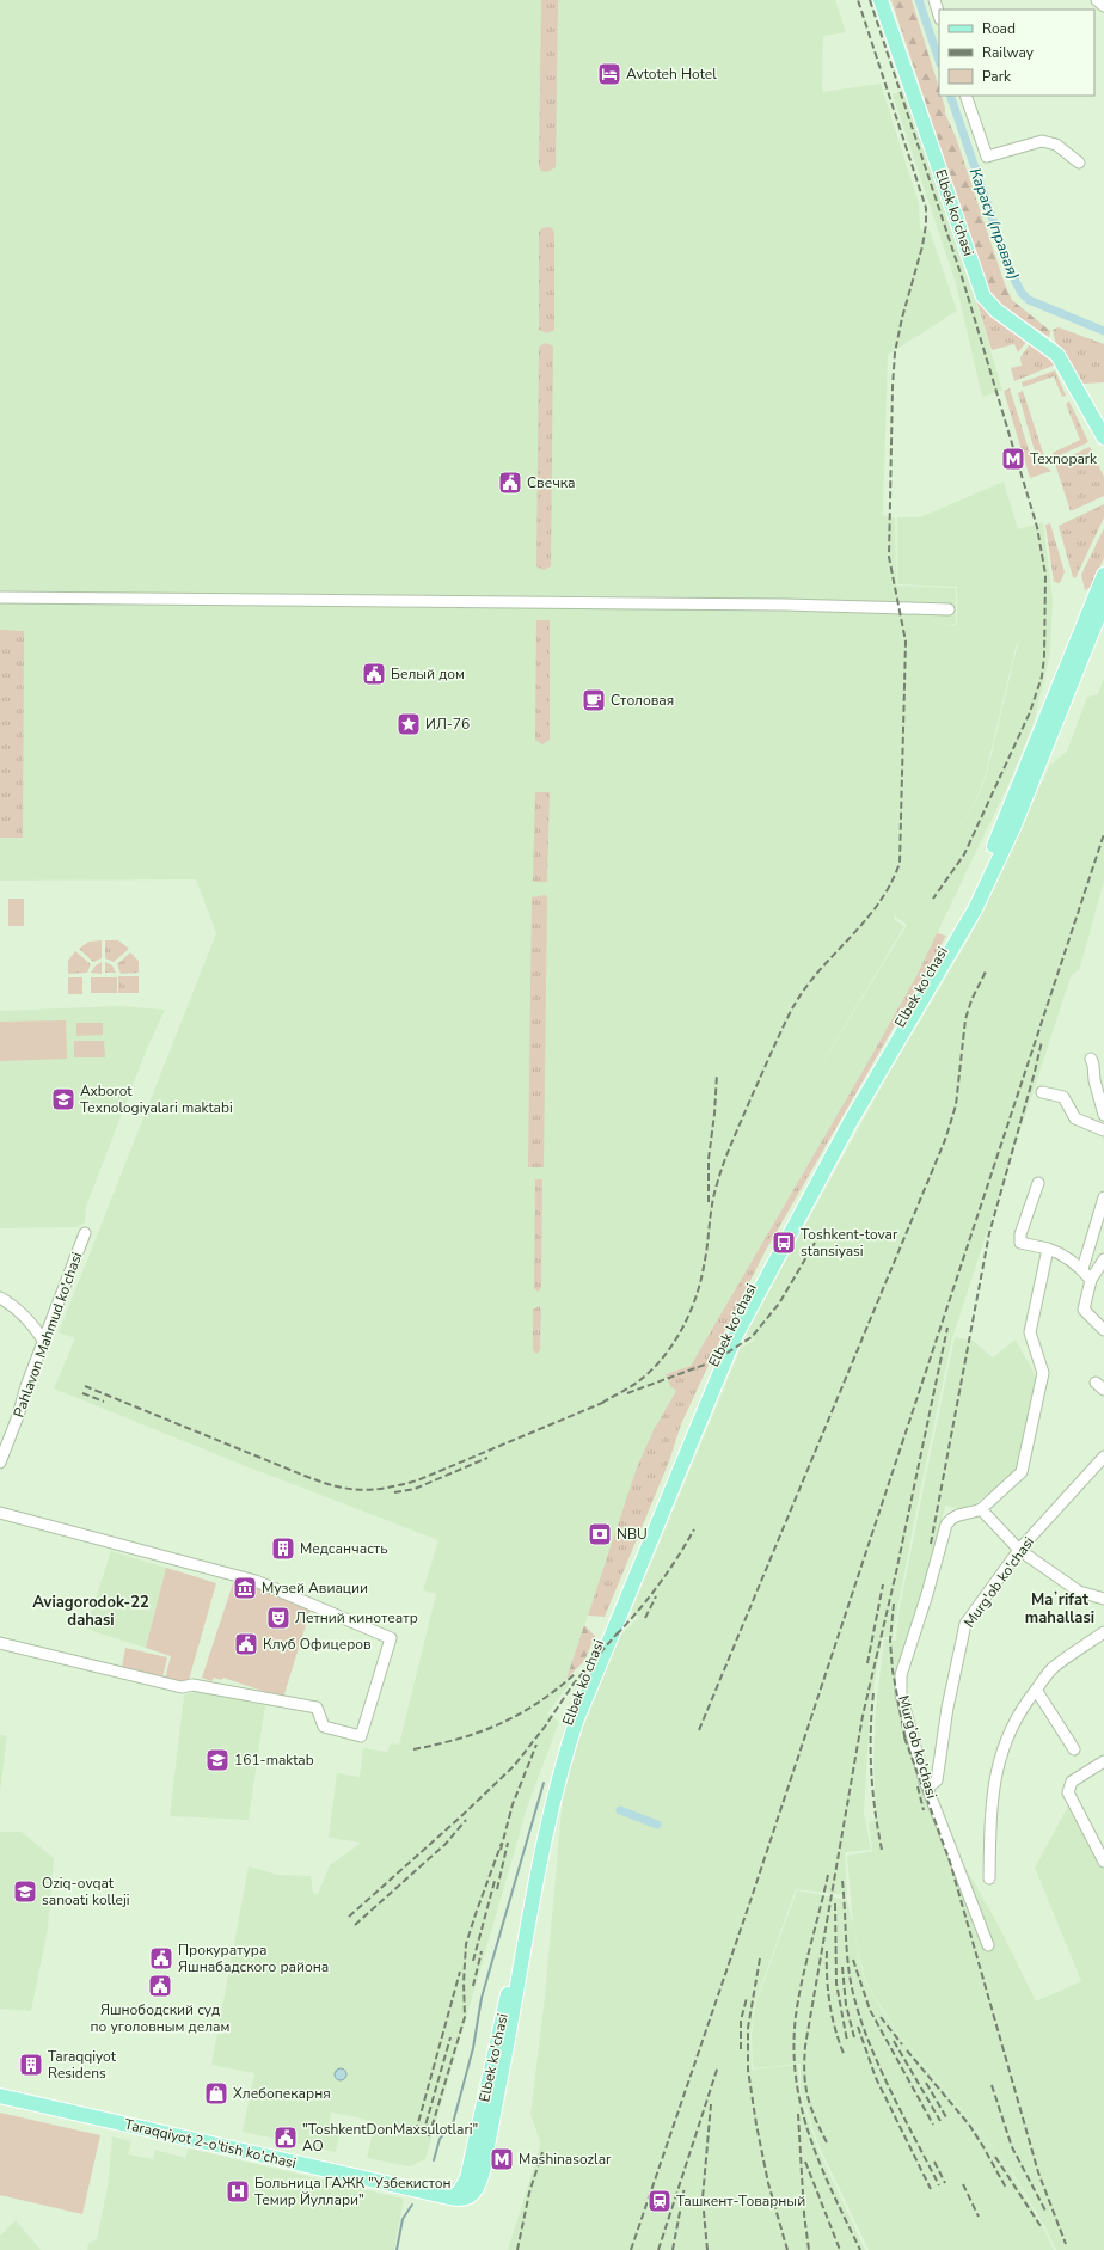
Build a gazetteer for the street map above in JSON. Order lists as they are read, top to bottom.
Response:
{
  "streets": {
    "main road": ["Elbek ko'chasi", "Taraqqiyot 2-o'tish ko'chasi"],
    "street": ["Pahlavon Mahmud ko'chasi", "Murg'ob ko'chasi", "Murg’ob ko’chasi"]
  },
  "crossings": [
    ["Elbek ko'chasi", "Taraqqiyot 2-o'tish ko'chasi"]
  ],
  "districts": ["Maʼrifat mahallasi", "Aviagorodok-22 dahasi"],
  "water": ["Карасу (правая)"],
  "places": {
    "hotel": ["Avtoteh Hotel"],
    "metro station": ["Texnopark", "Mashinasozlar"],
    "public building": [
      "Свечка",
      "Белый дом",
      "Клуб Офицеров",
      "Прокуратура Яшнабадского района",
      "Яшнободский суд по уголовным делам",
      "\"ToshkentDonMaxsulotlari\" AO"
    ],
    "cafe": ["Столовая"],
    "place": ["ИЛ-76"],
    "school or university": ["Axborot Texnologiyalari maktabi", "161-maktab", "Oziq-ovqat sanoati kolleji"],
    "bus stop": ["Toshkent-tovar stansiyasi"],
    "bank": ["NBU"],
    "building": ["Медсанчасть", "Taraqqiyot Residens"],
    "museum": ["Музей Авиации"],
    "theatre": ["Летний кинотеатр"],
    "shop": ["Хлебопекарня"],
    "hospital": ["Больница ГАЖК \"Узбекистон Темир Йуллари\""],
    "station": ["Ташкент-Товарный"]
  },
  "legend": ["Road", "Railway", "Park"]
}
